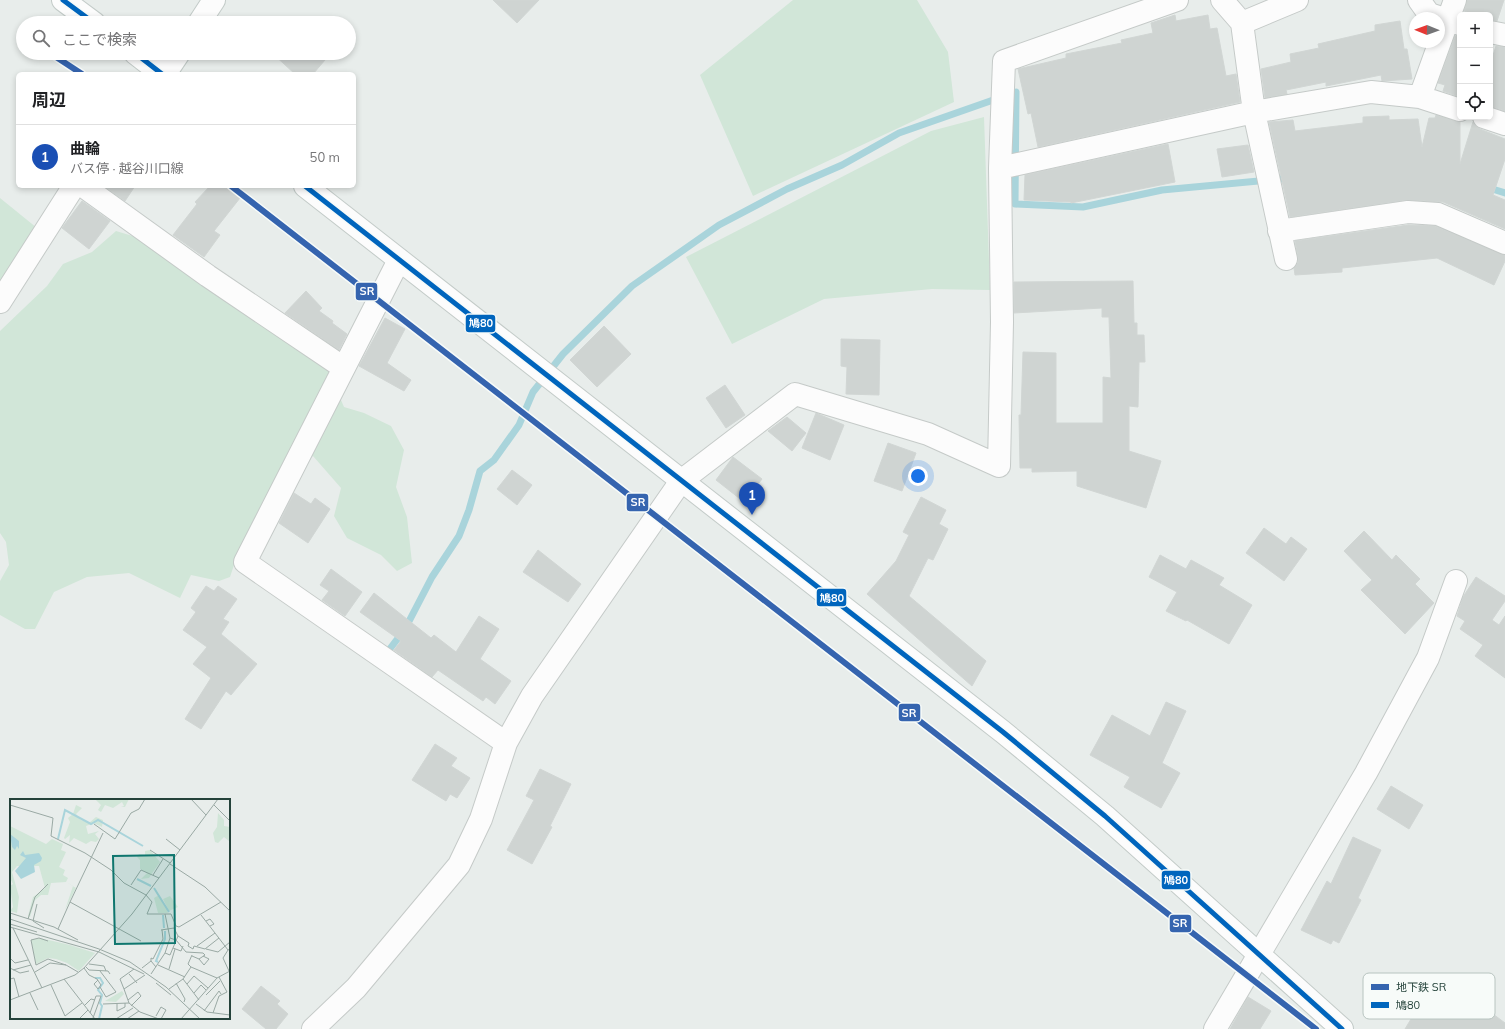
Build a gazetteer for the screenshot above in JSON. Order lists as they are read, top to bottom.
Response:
{
  "lines": ["transit line 鳩80", "metro line SR"],
  "legend": ["地下鉄 SR", "鳩80"],
  "north": "left",
  "page": {
    "map_buttons": ["+", "−"],
    "search": "ここで検索",
    "heading": "周辺",
    "list": [
      {
        "mark": "1",
        "name": "曲輪",
        "note": "バス停 · 越谷川口線",
        "value": "50 m"
      }
    ],
    "pins": "1"
  }
}
